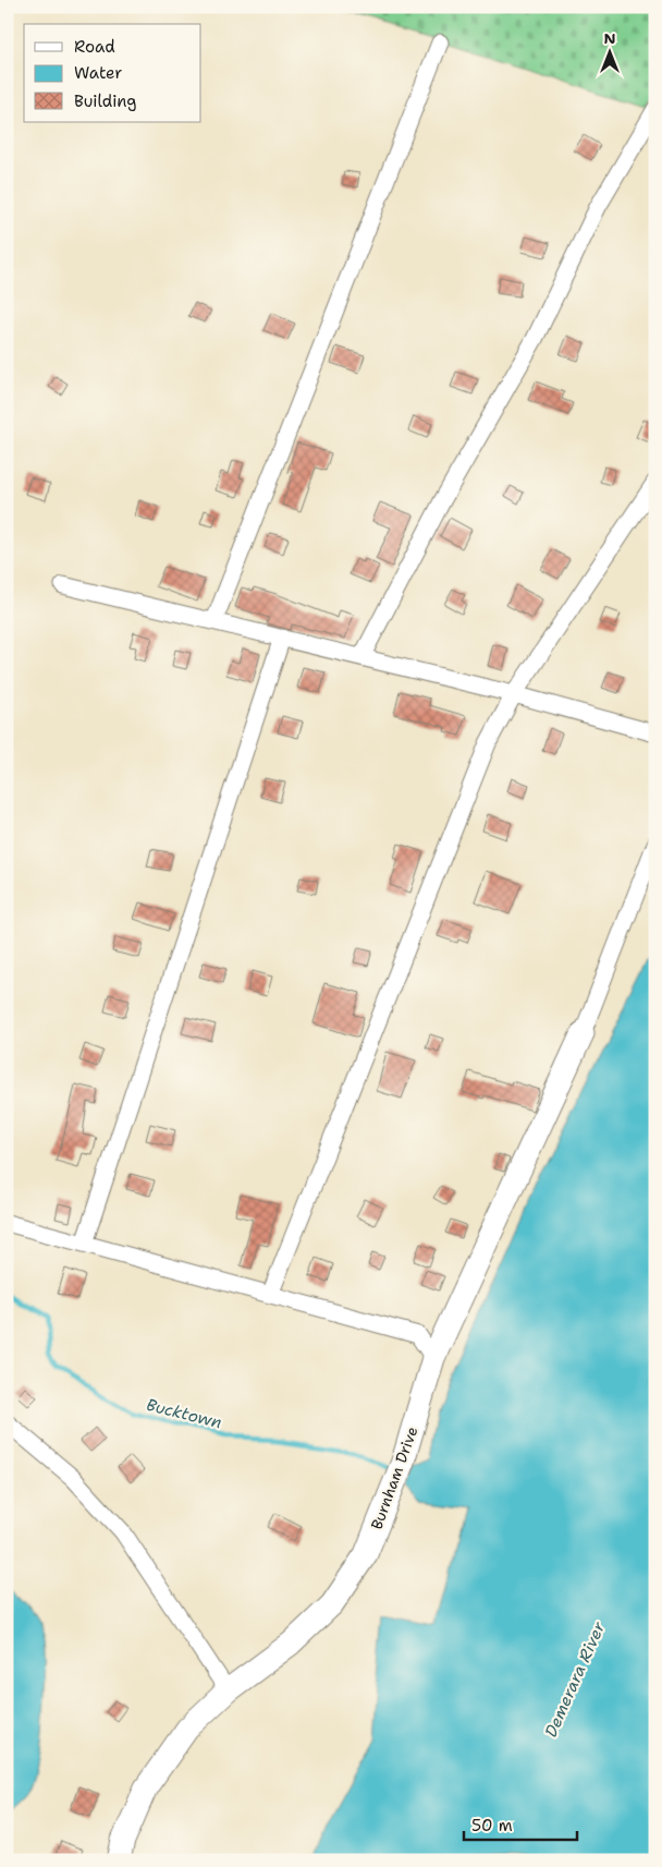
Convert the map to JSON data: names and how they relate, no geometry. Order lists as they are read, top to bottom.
{
  "streets": {
    "street": ["Burnham Drive"]
  },
  "water": ["Bucktown", "Demerara River"],
  "legend": ["Road", "Water", "Building"],
  "scale_bar": "50 m",
  "north": "top"
}
